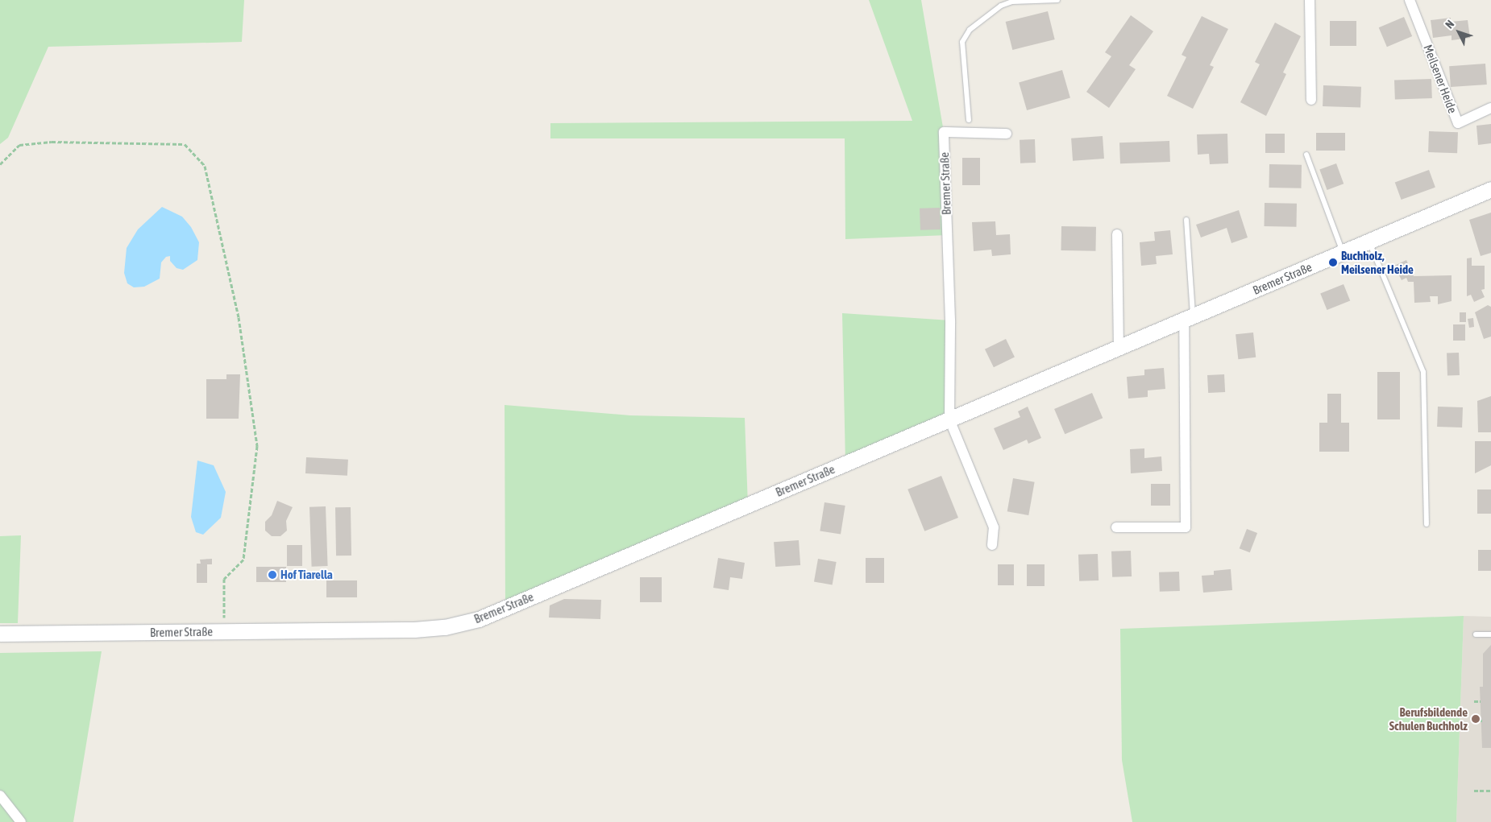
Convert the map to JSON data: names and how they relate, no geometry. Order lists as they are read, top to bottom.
{
  "streets": {
    "street": ["Meilsener Heide", "Bremer Straße"]
  },
  "places": ["Buchholz, Meilsener Heide", "Hof Tiarella", "Berufsbildende Schulen Buchholz"],
  "north": "top left"
}
